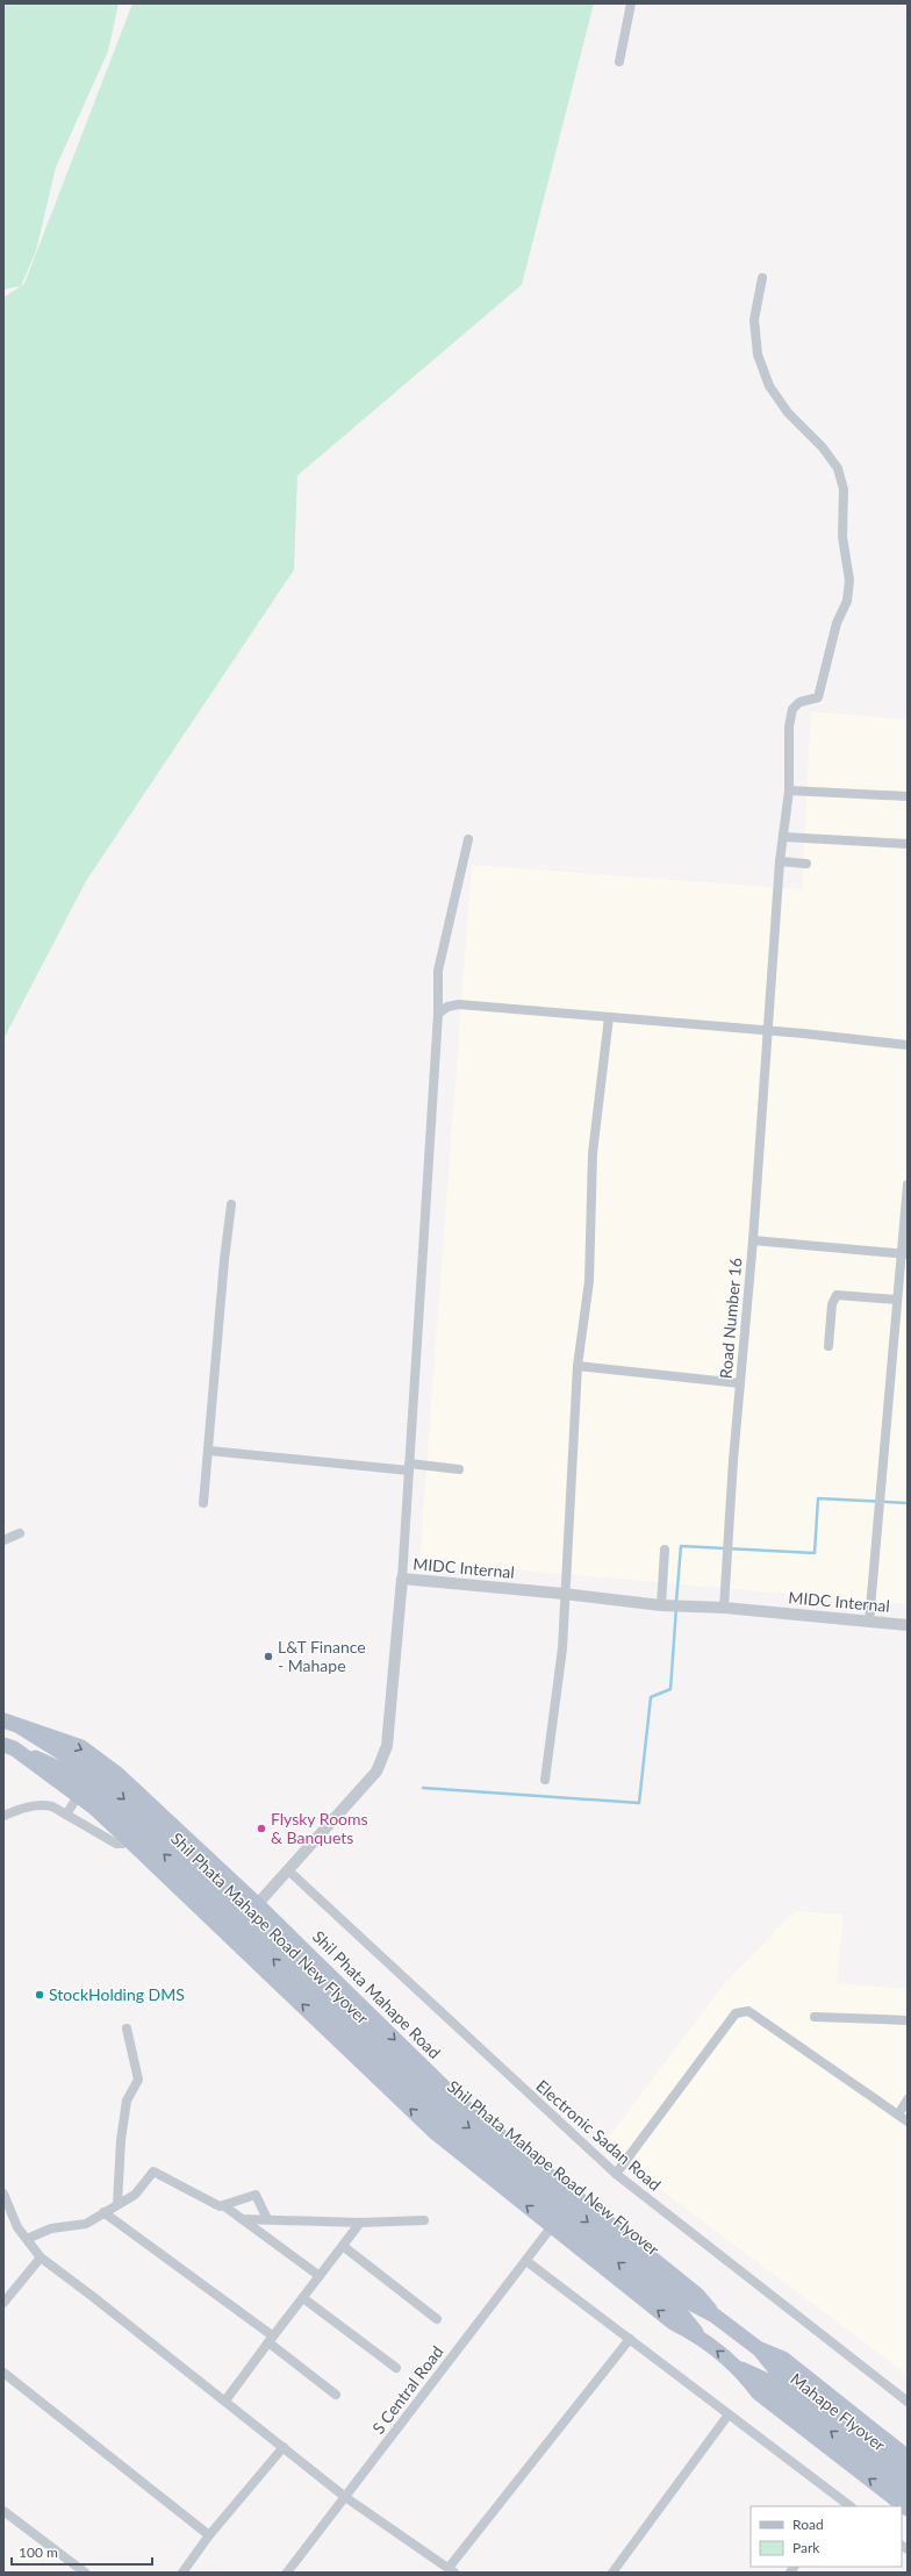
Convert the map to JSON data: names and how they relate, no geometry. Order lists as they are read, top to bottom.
{
  "streets": {
    "main road": ["Shil Phata Mahape Road New Flyover", "Shil Phata Mahape Road", "Mahape Flyover"],
    "street": [
      "Road Number 16",
      "MIDC Internal",
      "Electronic Sadan Road",
      "S Central Road"
    ]
  },
  "crossings": [
    ["Road Number 16", "MIDC Internal"],
    ["MIDC Internal", "Shil Phata Mahape Road"],
    ["MIDC Internal", "Electronic Sadan Road"],
    ["Shil Phata Mahape Road New Flyover", "Shil Phata Mahape Road"]
  ],
  "places": ["L&T Finance - Mahape", "Flysky Rooms & Banquets", "StockHolding DMS"],
  "legend": ["Road", "Park"],
  "scale_bar": "100 m"
}
